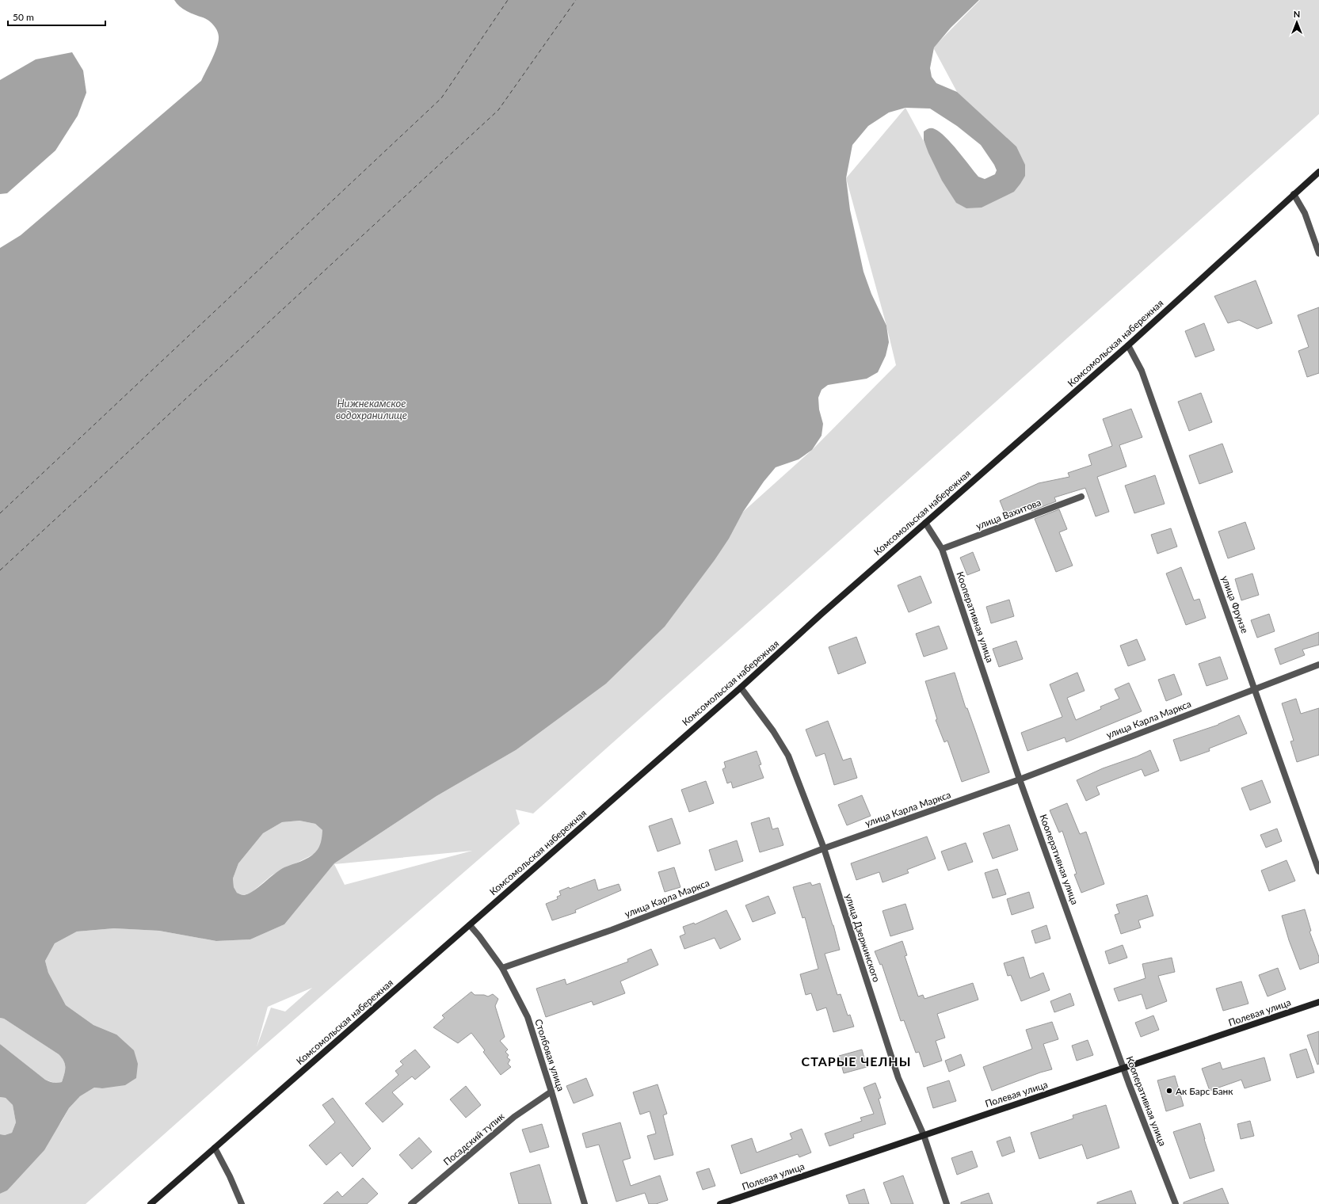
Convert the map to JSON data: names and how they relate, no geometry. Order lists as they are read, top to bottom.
{
  "streets": {
    "street": [
      "Комсомольская набережная",
      "улица Вахитова",
      "улица Фрунзе",
      "Кооперативная улица",
      "улица Карла Маркса",
      "улица Дзержинского",
      "Полевая улица",
      "Столбовая улица",
      "Посадский тупик"
    ]
  },
  "crossings": [
    ["Комсомольская набережная", "улица Фрунзе"],
    ["Комсомольская набережная", "Кооперативная улица"],
    ["Комсомольская набережная", "улица Дзержинского"],
    ["Комсомольская набережная", "Столбовая улица"],
    ["улица Вахитова", "Кооперативная улица"],
    ["улица Фрунзе", "улица Карла Маркса"],
    ["Кооперативная улица", "улица Карла Маркса"],
    ["Кооперативная улица", "Полевая улица"],
    ["улица Карла Маркса", "улица Дзержинского"],
    ["улица Карла Маркса", "Столбовая улица"],
    ["улица Дзержинского", "Полевая улица"],
    ["Столбовая улица", "Посадский тупик"]
  ],
  "districts": ["СТАРЫЕ ЧЕЛНЫ"],
  "water": ["Нижнекамское водохранилище"],
  "places": ["Ак Барс Банк"],
  "scale_bar": "50 m",
  "north": "top"
}
